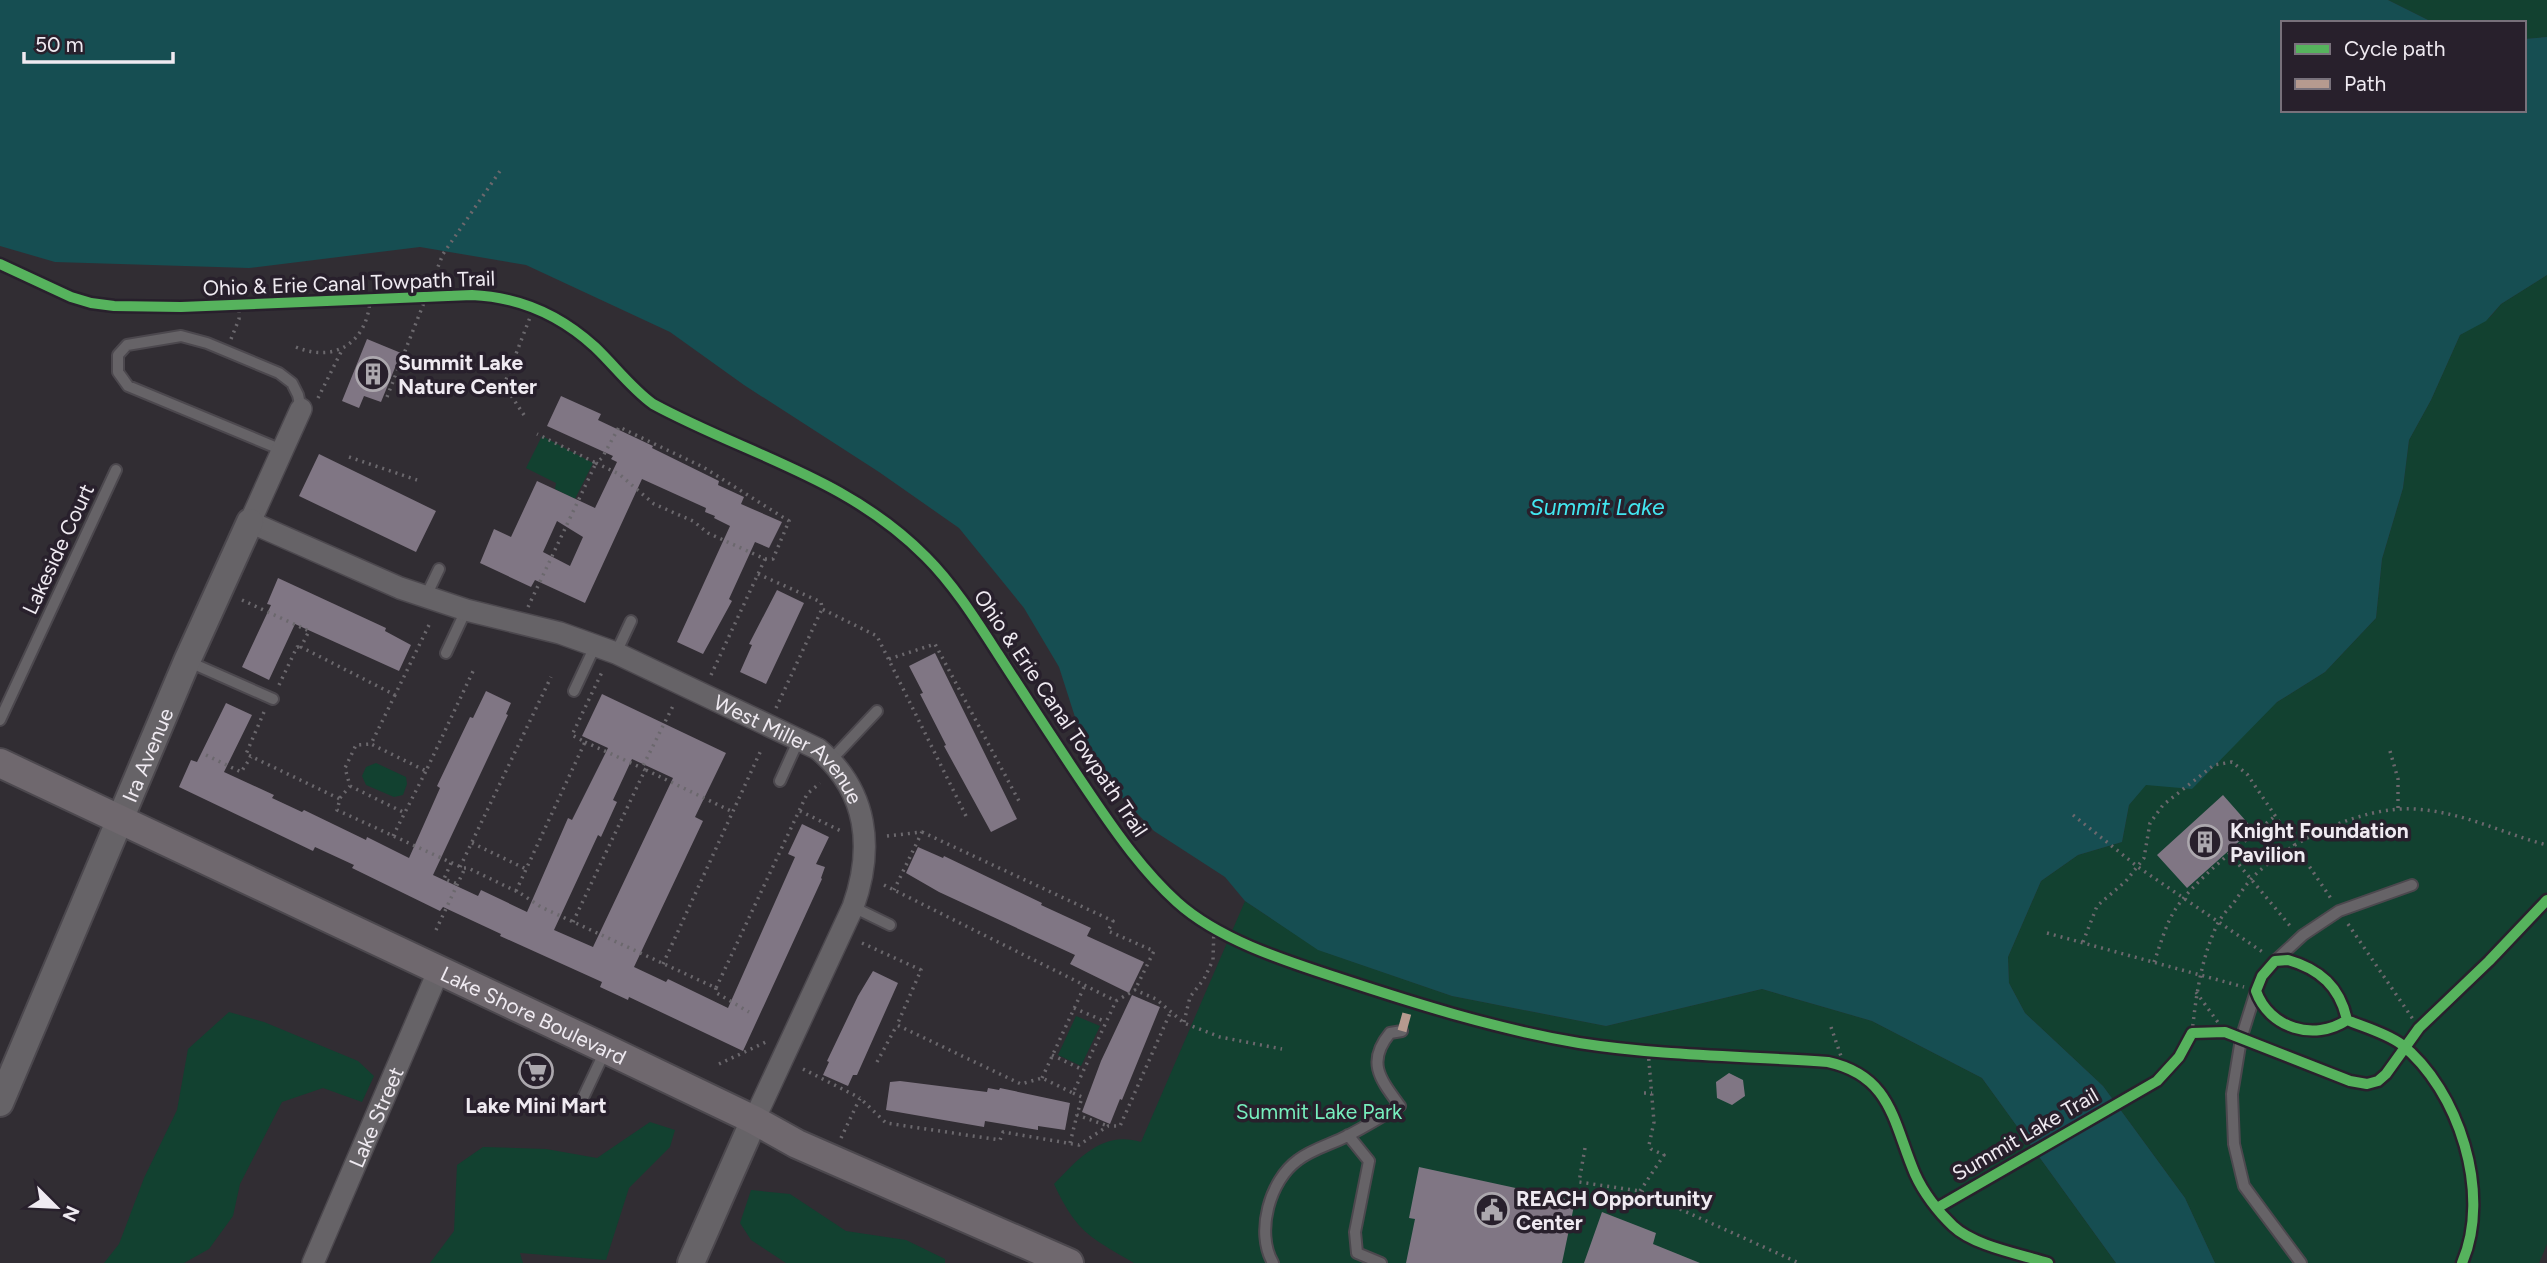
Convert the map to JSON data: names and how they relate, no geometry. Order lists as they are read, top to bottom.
{
  "streets": {
    "main road": ["Lake Shore Boulevard"],
    "street": ["West Miller Avenue", "Ira Avenue", "Lake Street"],
    "lane": ["Lakeside Court"],
    "cycle path": ["Ohio & Erie Canal Towpath Trail", "Summit Lake Trail"]
  },
  "crossings": [
    ["West Miller Avenue", "Ira Avenue"],
    ["West Miller Avenue", "Lake Shore Boulevard"],
    ["Ira Avenue", "Lake Shore Boulevard"],
    ["Lake Shore Boulevard", "Lake Street"]
  ],
  "water": ["Summit Lake"],
  "parks": ["Summit Lake Park"],
  "places": {
    "building": ["Summit Lake Nature Center", "Knight Foundation Pavilion"],
    "supermarket": ["Lake Mini Mart"],
    "public building": ["REACH Opportunity Center"]
  },
  "legend": ["Cycle path", "Path"],
  "scale_bar": "50 m",
  "north": "bottom right"
}
